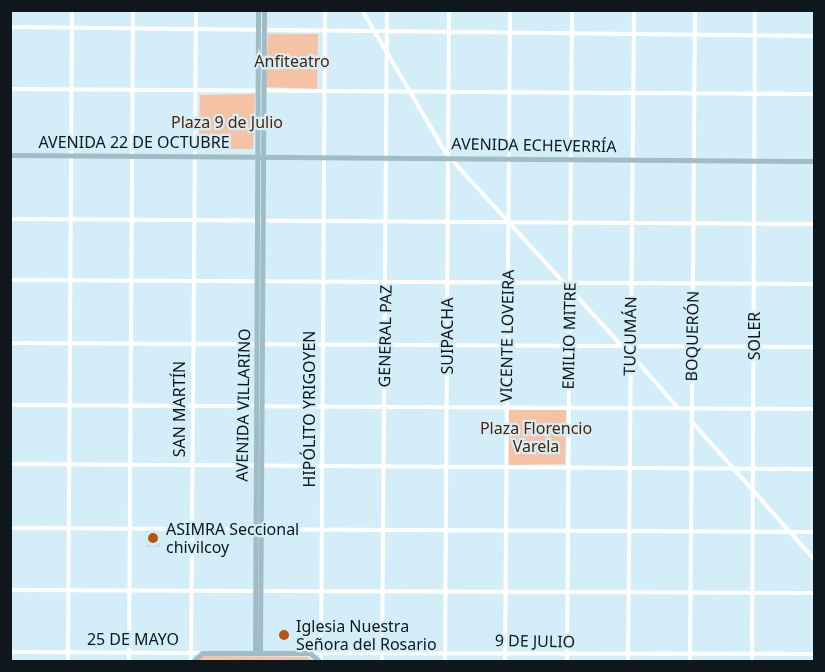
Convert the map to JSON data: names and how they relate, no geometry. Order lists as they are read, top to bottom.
{
  "streets": {
    "main road": [
      "AVENIDA 22 DE OCTUBRE",
      "AVENIDA ECHEVERRÍA",
      "AVENIDA VILLARINO",
      "SAN MARTÍN",
      "HIPÓLITO YRIGOYEN",
      "25 DE MAYO",
      "9 DE JULIO"
    ],
    "street": [
      "GENERAL PAZ",
      "SUIPACHA",
      "VICENTE LOVEIRA",
      "EMILIO MITRE",
      "TUCUMÁN",
      "BOQUERÓN",
      "SOLER"
    ]
  },
  "crossings": [
    ["AVENIDA 22 DE OCTUBRE", "AVENIDA ECHEVERRÍA"],
    ["AVENIDA 22 DE OCTUBRE", "AVENIDA VILLARINO"],
    ["AVENIDA 22 DE OCTUBRE", "SAN MARTÍN"],
    ["AVENIDA ECHEVERRÍA", "GENERAL PAZ"],
    ["AVENIDA ECHEVERRÍA", "SUIPACHA"],
    ["AVENIDA ECHEVERRÍA", "VICENTE LOVEIRA"],
    ["AVENIDA ECHEVERRÍA", "EMILIO MITRE"],
    ["AVENIDA ECHEVERRÍA", "TUCUMÁN"],
    ["AVENIDA ECHEVERRÍA", "BOQUERÓN"],
    ["AVENIDA ECHEVERRÍA", "SOLER"],
    ["AVENIDA ECHEVERRÍA", "AVENIDA VILLARINO"],
    ["AVENIDA ECHEVERRÍA", "HIPÓLITO YRIGOYEN"],
    ["GENERAL PAZ", "9 DE JULIO"],
    ["SUIPACHA", "9 DE JULIO"],
    ["VICENTE LOVEIRA", "9 DE JULIO"],
    ["EMILIO MITRE", "9 DE JULIO"],
    ["TUCUMÁN", "9 DE JULIO"],
    ["BOQUERÓN", "9 DE JULIO"],
    ["SOLER", "9 DE JULIO"],
    ["AVENIDA VILLARINO", "25 DE MAYO"],
    ["AVENIDA VILLARINO", "9 DE JULIO"],
    ["SAN MARTÍN", "25 DE MAYO"],
    ["HIPÓLITO YRIGOYEN", "9 DE JULIO"],
    ["25 DE MAYO", "9 DE JULIO"]
  ],
  "parks": ["Anfiteatro", "Plaza 9 de Julio", "Plaza Florencio Varela"],
  "places": ["ASIMRA Seccional chivilcoy", "Iglesia Nuestra Señora del Rosario"]
}
